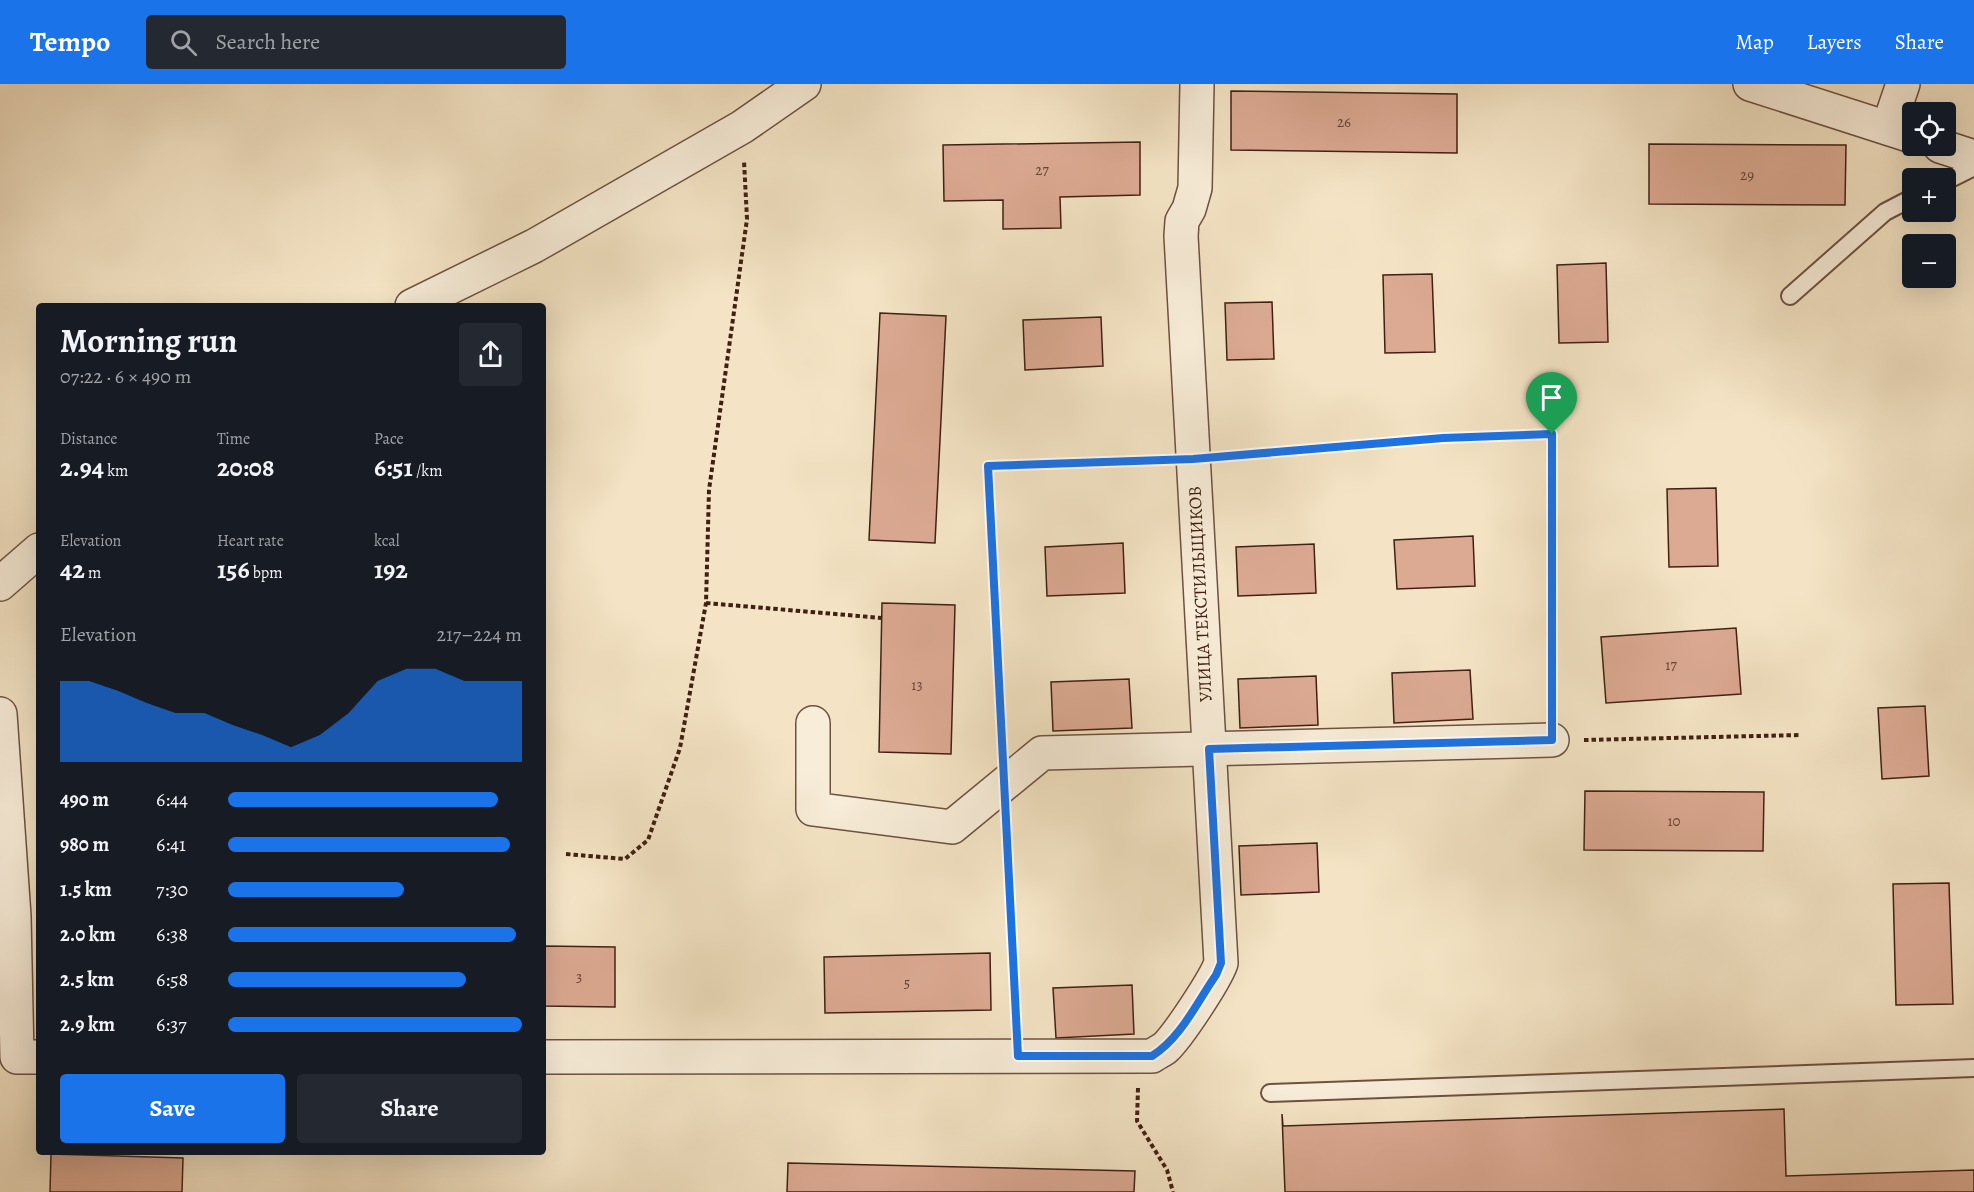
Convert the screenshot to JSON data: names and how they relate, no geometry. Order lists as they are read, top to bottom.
{
  "streets": {
    "street": ["УЛИЦА ТЕКСТИЛЬЩИКОВ"]
  },
  "house_numbers": [
    "26",
    "27",
    "29",
    "17",
    "13",
    "10",
    "3",
    "5"
  ],
  "page": {
    "header": "Tempo",
    "search": "Search here",
    "nav": ["Map", "Layers", "Share"],
    "map_buttons": ["+", "−"],
    "heading": ["Morning run", "07:22 · 6 × 490 m"],
    "stats": [
      ["Distance", "2.94 km"],
      ["Time", "20:08"],
      ["Pace", "6:51 /km"],
      ["Elevation", "42 m"],
      ["Heart rate", "156 bpm"],
      ["kcal", "192"]
    ],
    "chart": ["Elevation", "217–224 m"],
    "list": [
      {
        "name": "490 m",
        "note": "6:44"
      },
      {
        "name": "980 m",
        "note": "6:41"
      },
      {
        "name": "1.5 km",
        "note": "7:30"
      },
      {
        "name": "2.0 km",
        "note": "6:38"
      },
      {
        "name": "2.5 km",
        "note": "6:58"
      },
      {
        "name": "2.9 km",
        "note": "6:37"
      }
    ],
    "buttons": ["Save", "Share"]
  }
}
